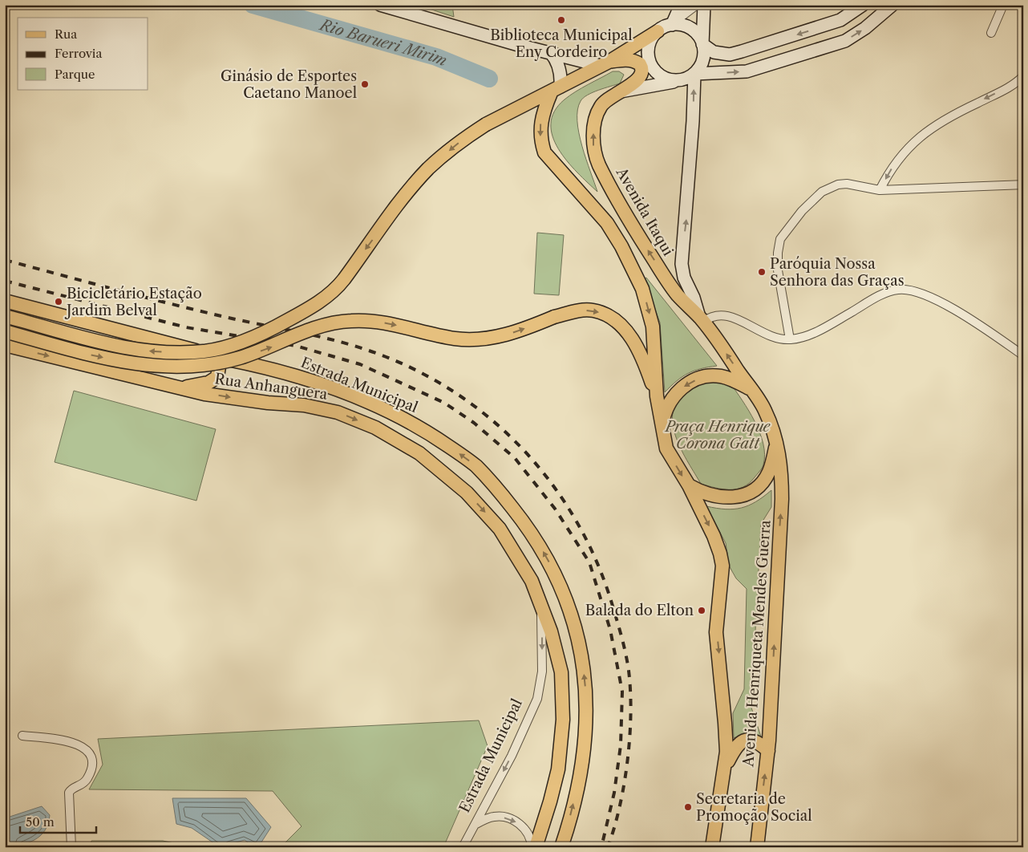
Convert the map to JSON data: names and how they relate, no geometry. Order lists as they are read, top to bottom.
{
  "streets": {
    "main road": [
      "Avenida Itaqui",
      "Estrada Municipal",
      "Rua Anhanguera",
      "Avenida Henriqueta Mendes Guerra"
    ]
  },
  "crossings": [
    ["Avenida Itaqui", "Avenida Henriqueta Mendes Guerra"],
    ["Estrada Municipal", "Rua Anhanguera"]
  ],
  "one_way": ["Rua Anhanguera"],
  "water": ["Rio Barueri Mirim"],
  "parks": ["Praça Henrique Corona Gatt"],
  "places": [
    "Biblioteca Municipal Eny Cordeiro",
    "Ginásio de Esportes Caetano Manoel",
    "Paróquia Nossa Senhora das Graças",
    "Bicicletário Estação Jardim Belval",
    "Balada do Elton",
    "Secretaria de Promoção Social"
  ],
  "legend": ["Rua", "Ferrovia", "Parque"],
  "scale_bar": "50 m"
}
